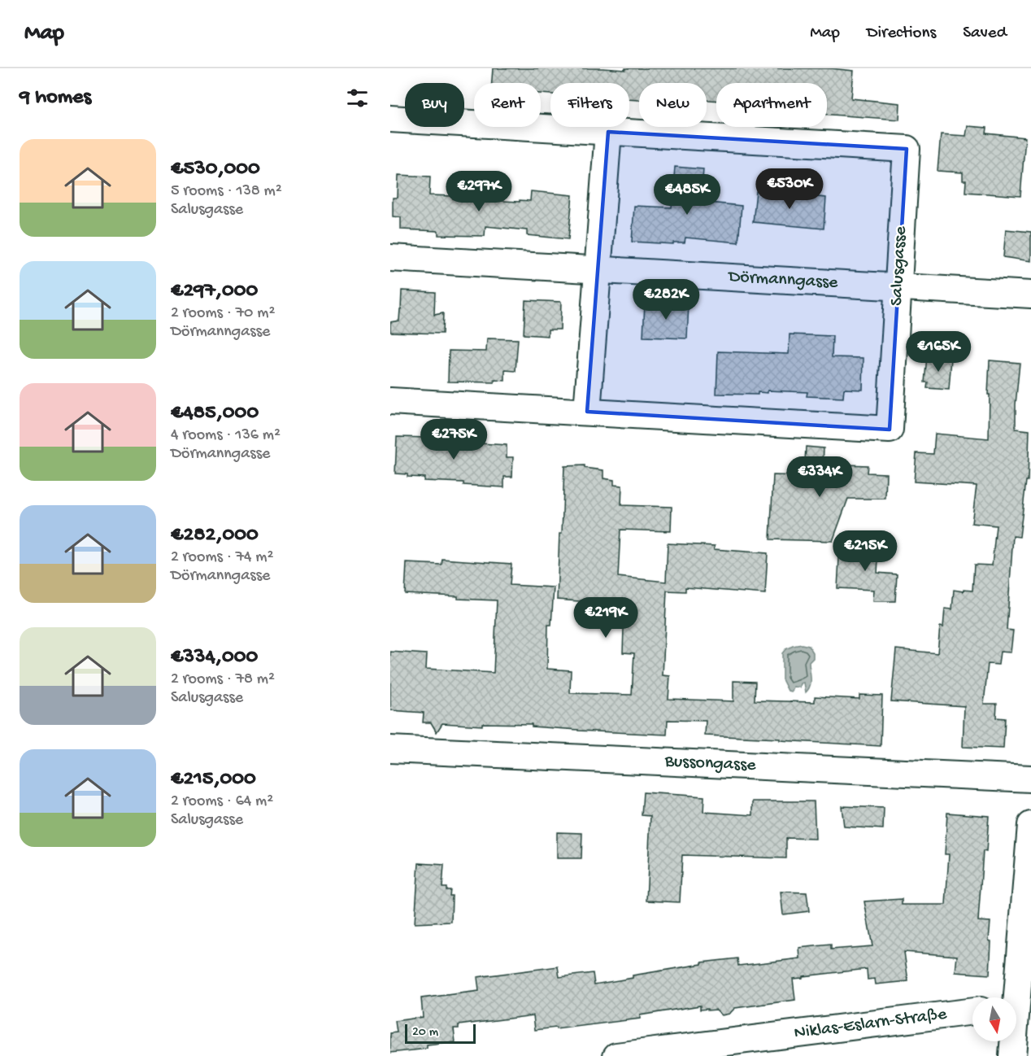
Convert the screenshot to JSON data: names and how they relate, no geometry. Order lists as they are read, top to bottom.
{
  "streets": {
    "street": [
      "Salusgasse",
      "Dörmanngasse",
      "Bussongasse",
      "Niklas-Eslarn-Straße"
    ]
  },
  "crossings": [
    ["Salusgasse", "Dörmanngasse"]
  ],
  "scale_bar": "20 m",
  "north": "bottom",
  "page": {
    "header": "Map",
    "nav": ["Map", "Directions", "Saved"],
    "heading": "9 homes",
    "chip": [
      "Buy",
      "Rent",
      "Filters",
      "New",
      "Apartment"
    ],
    "list": [
      {
        "name": "€530,000",
        "note": "5 rooms · 138 m² · Salusgasse"
      },
      {
        "name": "€297,000",
        "note": "2 rooms · 70 m² · Dörmanngasse"
      },
      {
        "name": "€485,000",
        "note": "4 rooms · 136 m² · Dörmanngasse"
      },
      {
        "name": "€282,000",
        "note": "2 rooms · 74 m² · Dörmanngasse"
      },
      {
        "name": "€334,000",
        "note": "2 rooms · 78 m² · Salusgasse"
      },
      {
        "name": "€215,000",
        "note": "2 rooms · 64 m² · Salusgasse"
      }
    ],
    "price": [
      "€530K",
      "€297K",
      "€485K",
      "€282K",
      "€165K",
      "€275K",
      "€334K",
      "€215K",
      "€219K"
    ],
    "scale": "20 m"
  }
}
